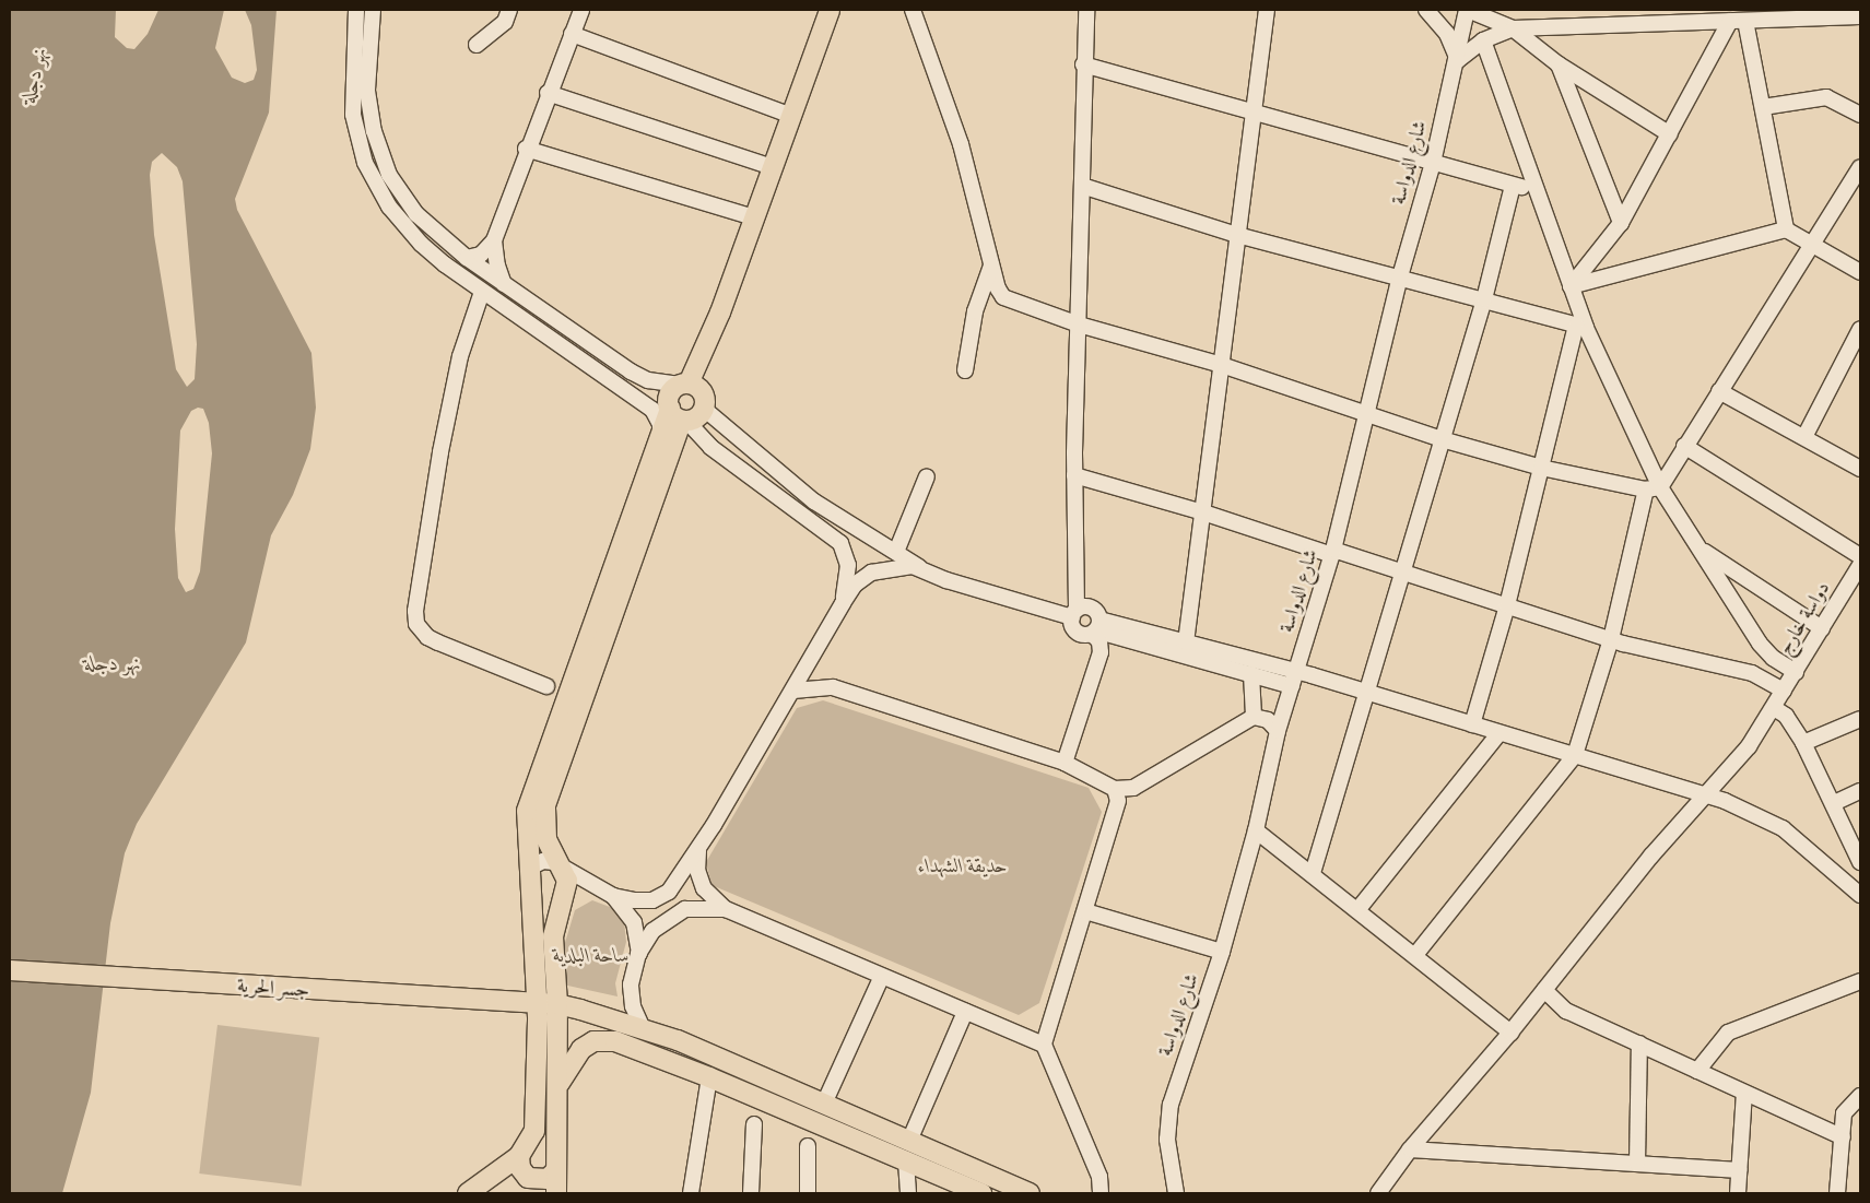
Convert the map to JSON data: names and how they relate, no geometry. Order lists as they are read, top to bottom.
{
  "streets": {
    "main road": ["جسر الحرية"],
    "street": ["شارع الدواسة", "دواسة خارج"]
  },
  "water": ["نهر دجلة"],
  "parks": ["حديقة الشهداء", "ساحة البلدية"]
}
